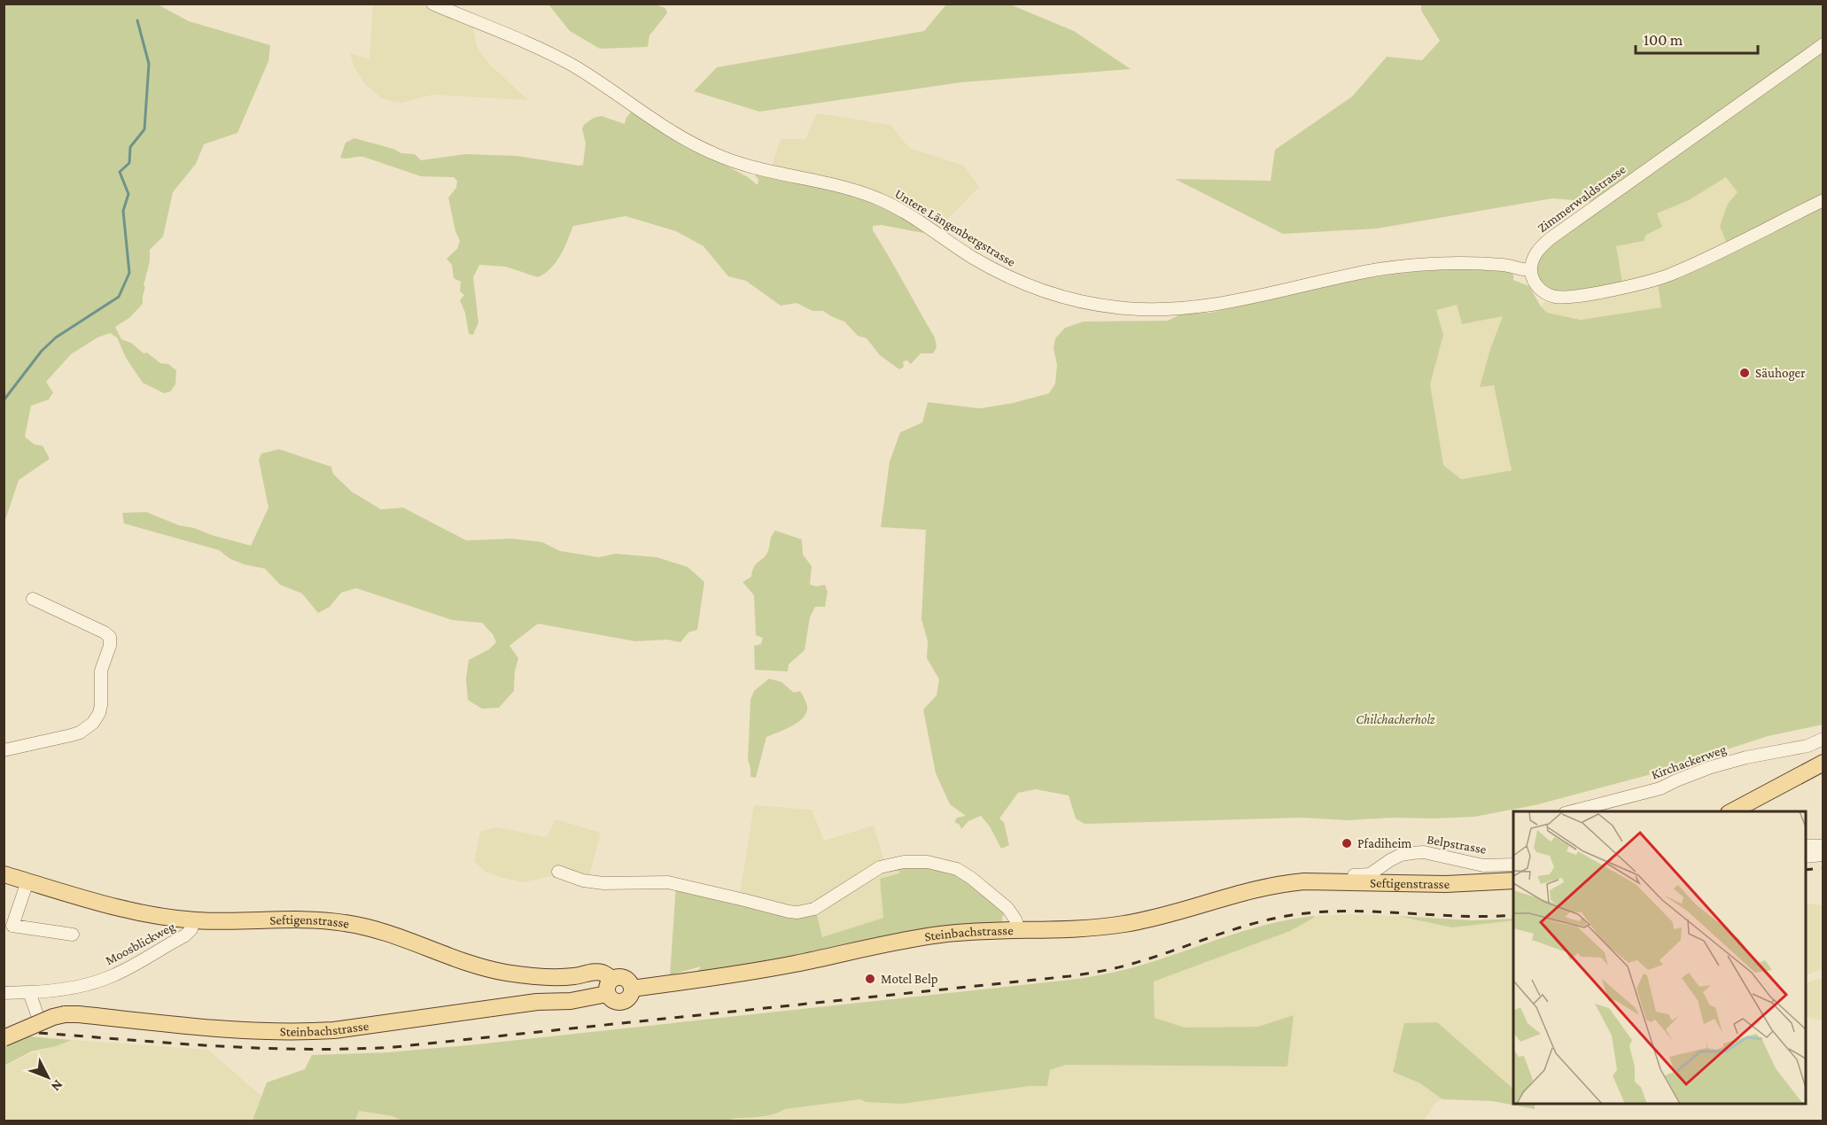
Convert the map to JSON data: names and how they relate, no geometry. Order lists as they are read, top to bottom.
{
  "streets": {
    "main road": ["Seftigenstrasse", "Steinbachstrasse"],
    "street": [
      "Zimmerwaldstrasse",
      "Untere Längenbergstrasse",
      "Kirchackerweg",
      "Belpstrasse",
      "Moosblickweg"
    ]
  },
  "crossings": [
    ["Zimmerwaldstrasse", "Untere Längenbergstrasse"],
    ["Belpstrasse", "Seftigenstrasse"],
    ["Belpstrasse", "Steinbachstrasse"],
    ["Seftigenstrasse", "Steinbachstrasse"],
    ["Seftigenstrasse", "Moosblickweg"]
  ],
  "parks": ["Chilchacherholz"],
  "places": ["Säuhoger", "Pfadiheim", "Motel Belp"],
  "scale_bar": "100 m",
  "north": "bottom right"
}
